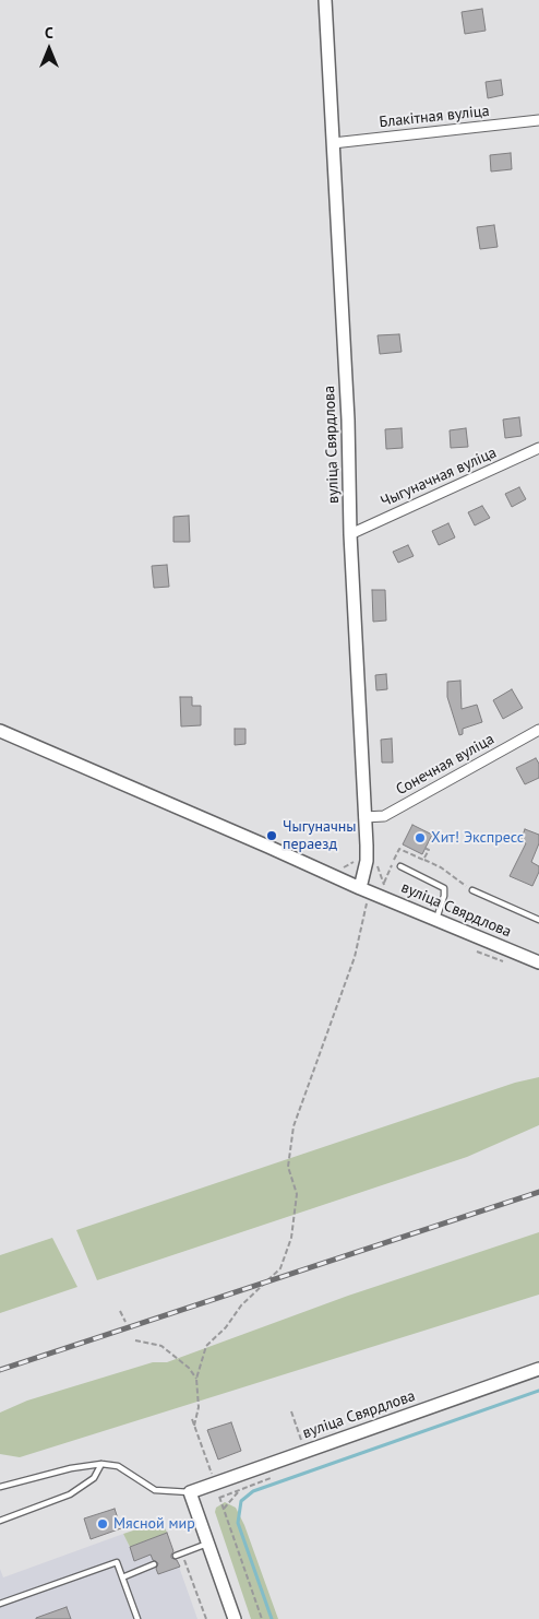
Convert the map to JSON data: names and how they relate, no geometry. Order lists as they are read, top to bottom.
{
  "streets": {
    "street": [
      "Блакітная вуліца",
      "вуліца Свярдлова",
      "Чыгуначная вуліца",
      "Сонечная вуліца"
    ]
  },
  "crossings": [
    ["Блакітная вуліца", "вуліца Свярдлова"],
    ["вуліца Свярдлова", "Чыгуначная вуліца"],
    ["вуліца Свярдлова", "Сонечная вуліца"]
  ],
  "places": ["Чыгуначны пераезд", "Хит! Экспресс", "Мясной мир"],
  "north": "top"
}
